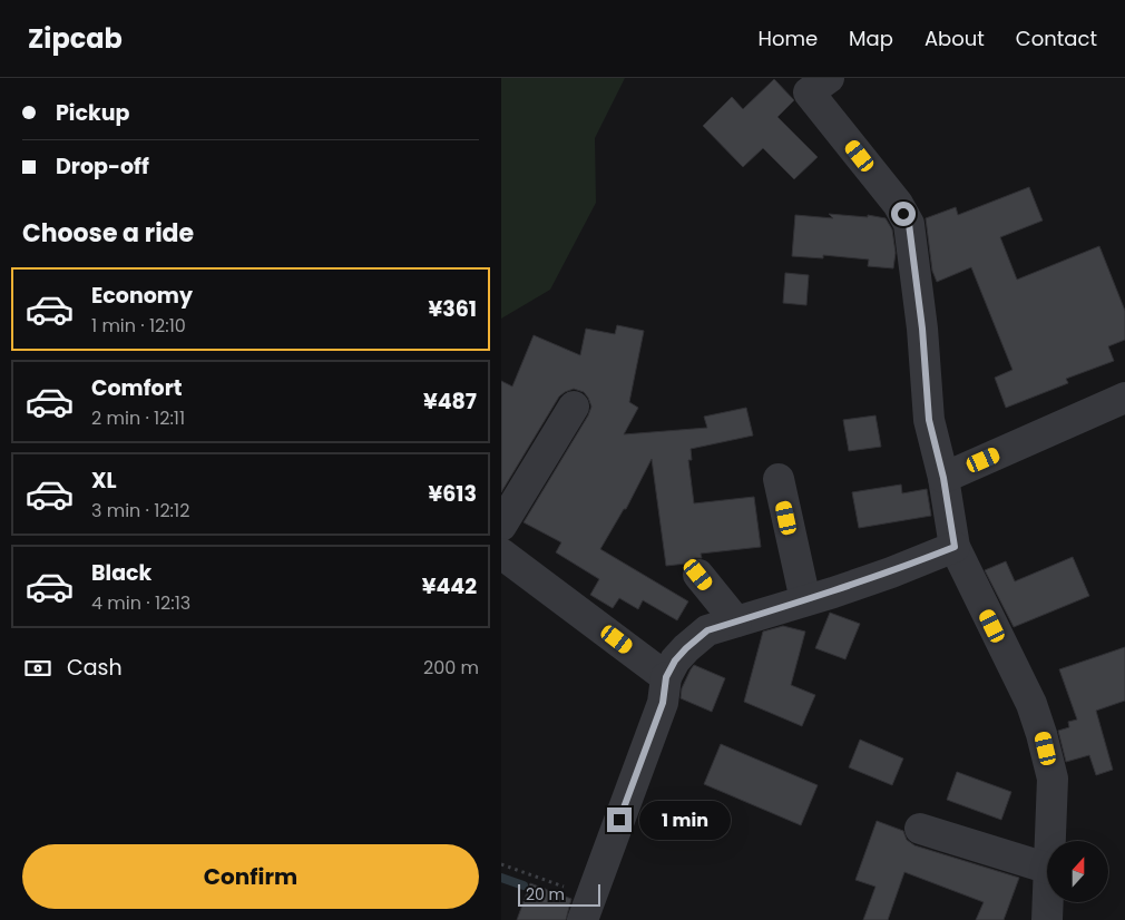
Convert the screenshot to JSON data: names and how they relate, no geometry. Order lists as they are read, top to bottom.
{
  "scale_bar": "20 m",
  "north": "top",
  "page": {
    "header": "Zipcab",
    "nav": [
      "Home",
      "Map",
      "About",
      "Contact"
    ],
    "banner": ["Pickup", "Drop-off"],
    "heading": "Choose a ride",
    "list": [
      {
        "name": "Economy",
        "note": "1 min · 12:10",
        "value": "¥361"
      },
      {
        "name": "Comfort",
        "note": "2 min · 12:11",
        "value": "¥487"
      },
      {
        "name": "XL",
        "note": "3 min · 12:12",
        "value": "¥613"
      },
      {
        "name": "Black",
        "note": "4 min · 12:13",
        "value": "¥442"
      }
    ],
    "pay": ["Cash", "200 m"],
    "bubble": "1 min",
    "buttons": "Confirm",
    "scale": "20 m"
  }
}
